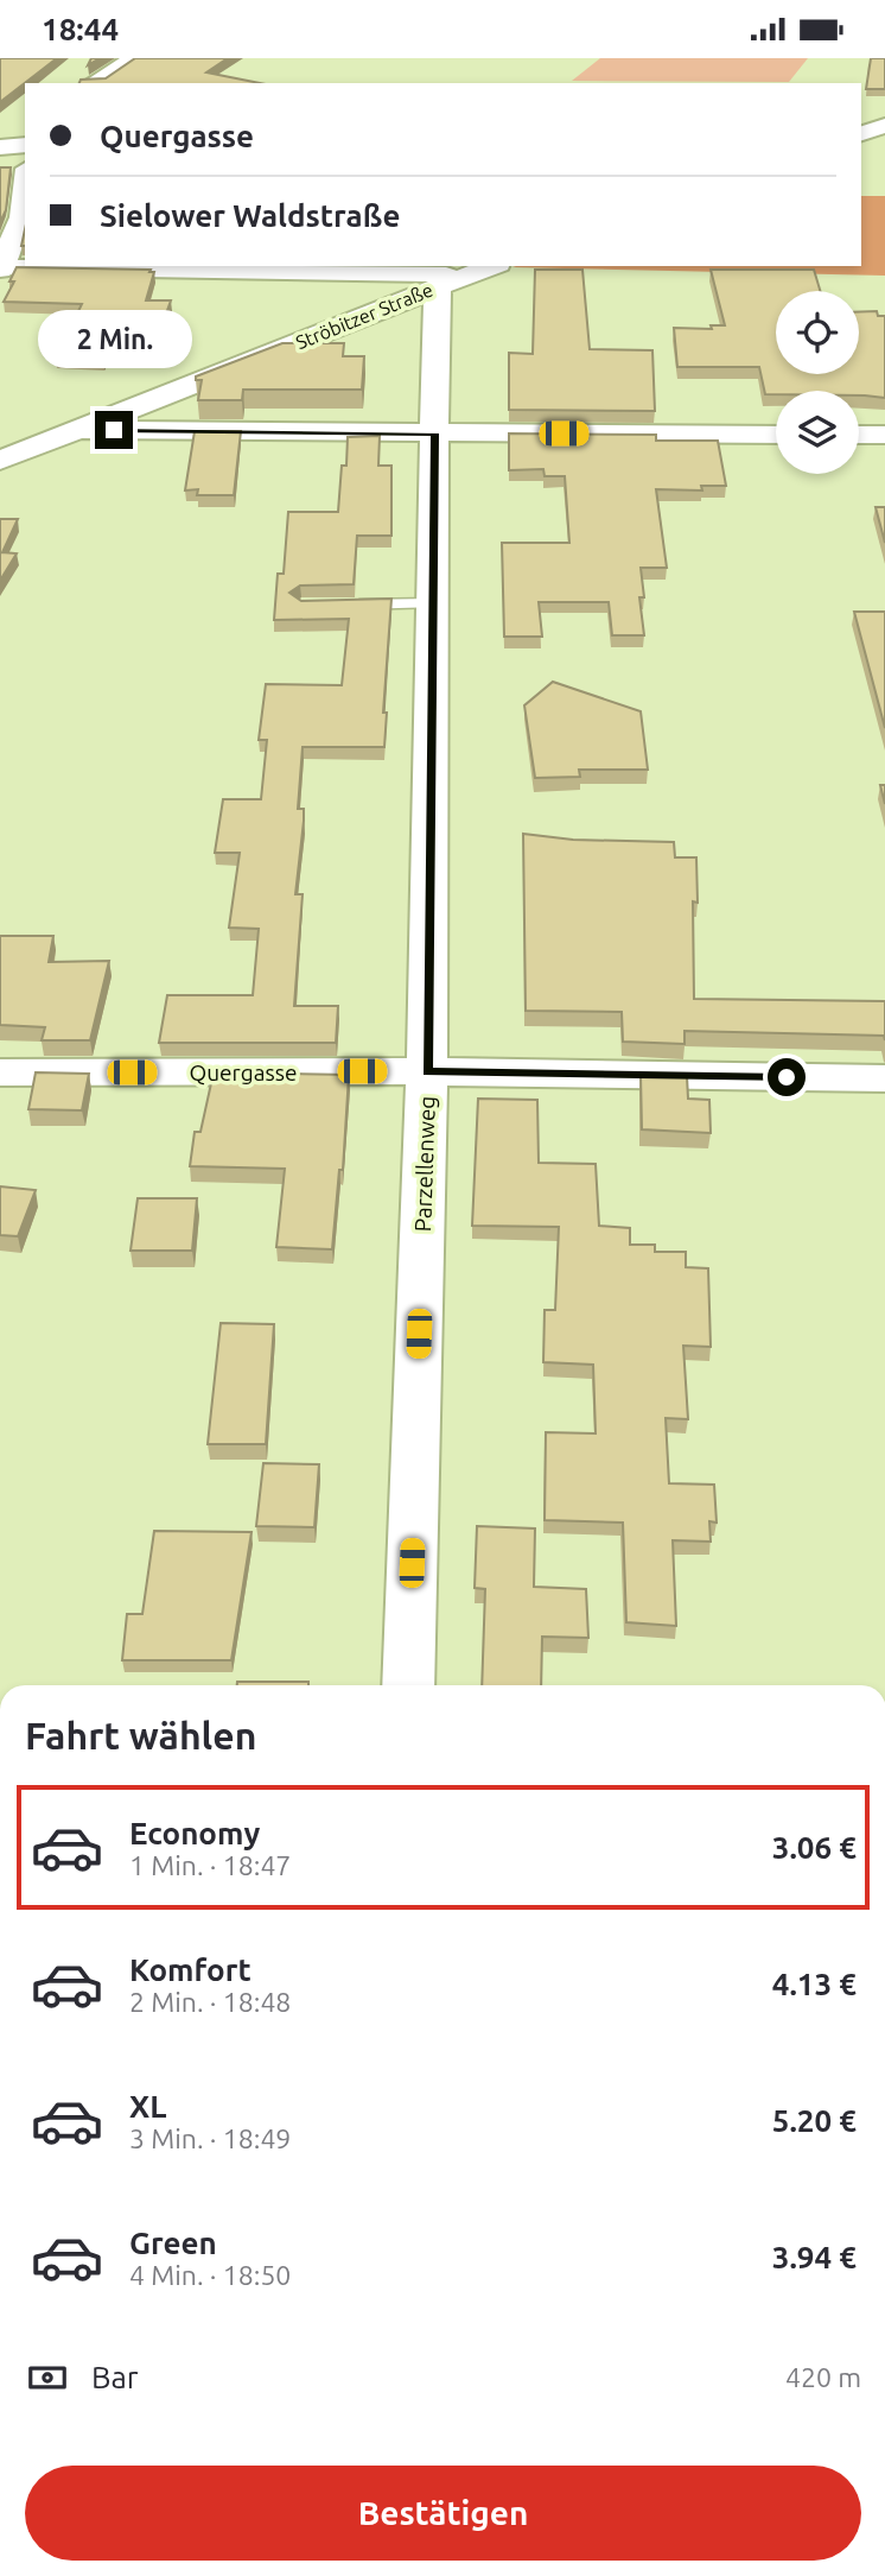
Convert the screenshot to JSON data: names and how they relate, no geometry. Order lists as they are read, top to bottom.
{
  "streets": {
    "street": ["Ströbitzer Straße", "Quergasse", "Parzellenweg"]
  },
  "crossings": [
    ["Ströbitzer Straße", "Parzellenweg"],
    ["Quergasse", "Parzellenweg"]
  ],
  "page": {
    "status": "18:44",
    "banner": ["Quergasse", "Sielower Waldstraße"],
    "bubble": "2 Min.",
    "heading": "Fahrt wählen",
    "list": [
      {
        "name": "Economy",
        "note": "1 Min. · 18:47",
        "value": "3.06 €"
      },
      {
        "name": "Komfort",
        "note": "2 Min. · 18:48",
        "value": "4.13 €"
      },
      {
        "name": "XL",
        "note": "3 Min. · 18:49",
        "value": "5.20 €"
      },
      {
        "name": "Green",
        "note": "4 Min. · 18:50",
        "value": "3.94 €"
      }
    ],
    "pay": ["Bar", "420 m"],
    "buttons": "Bestätigen"
  }
}
